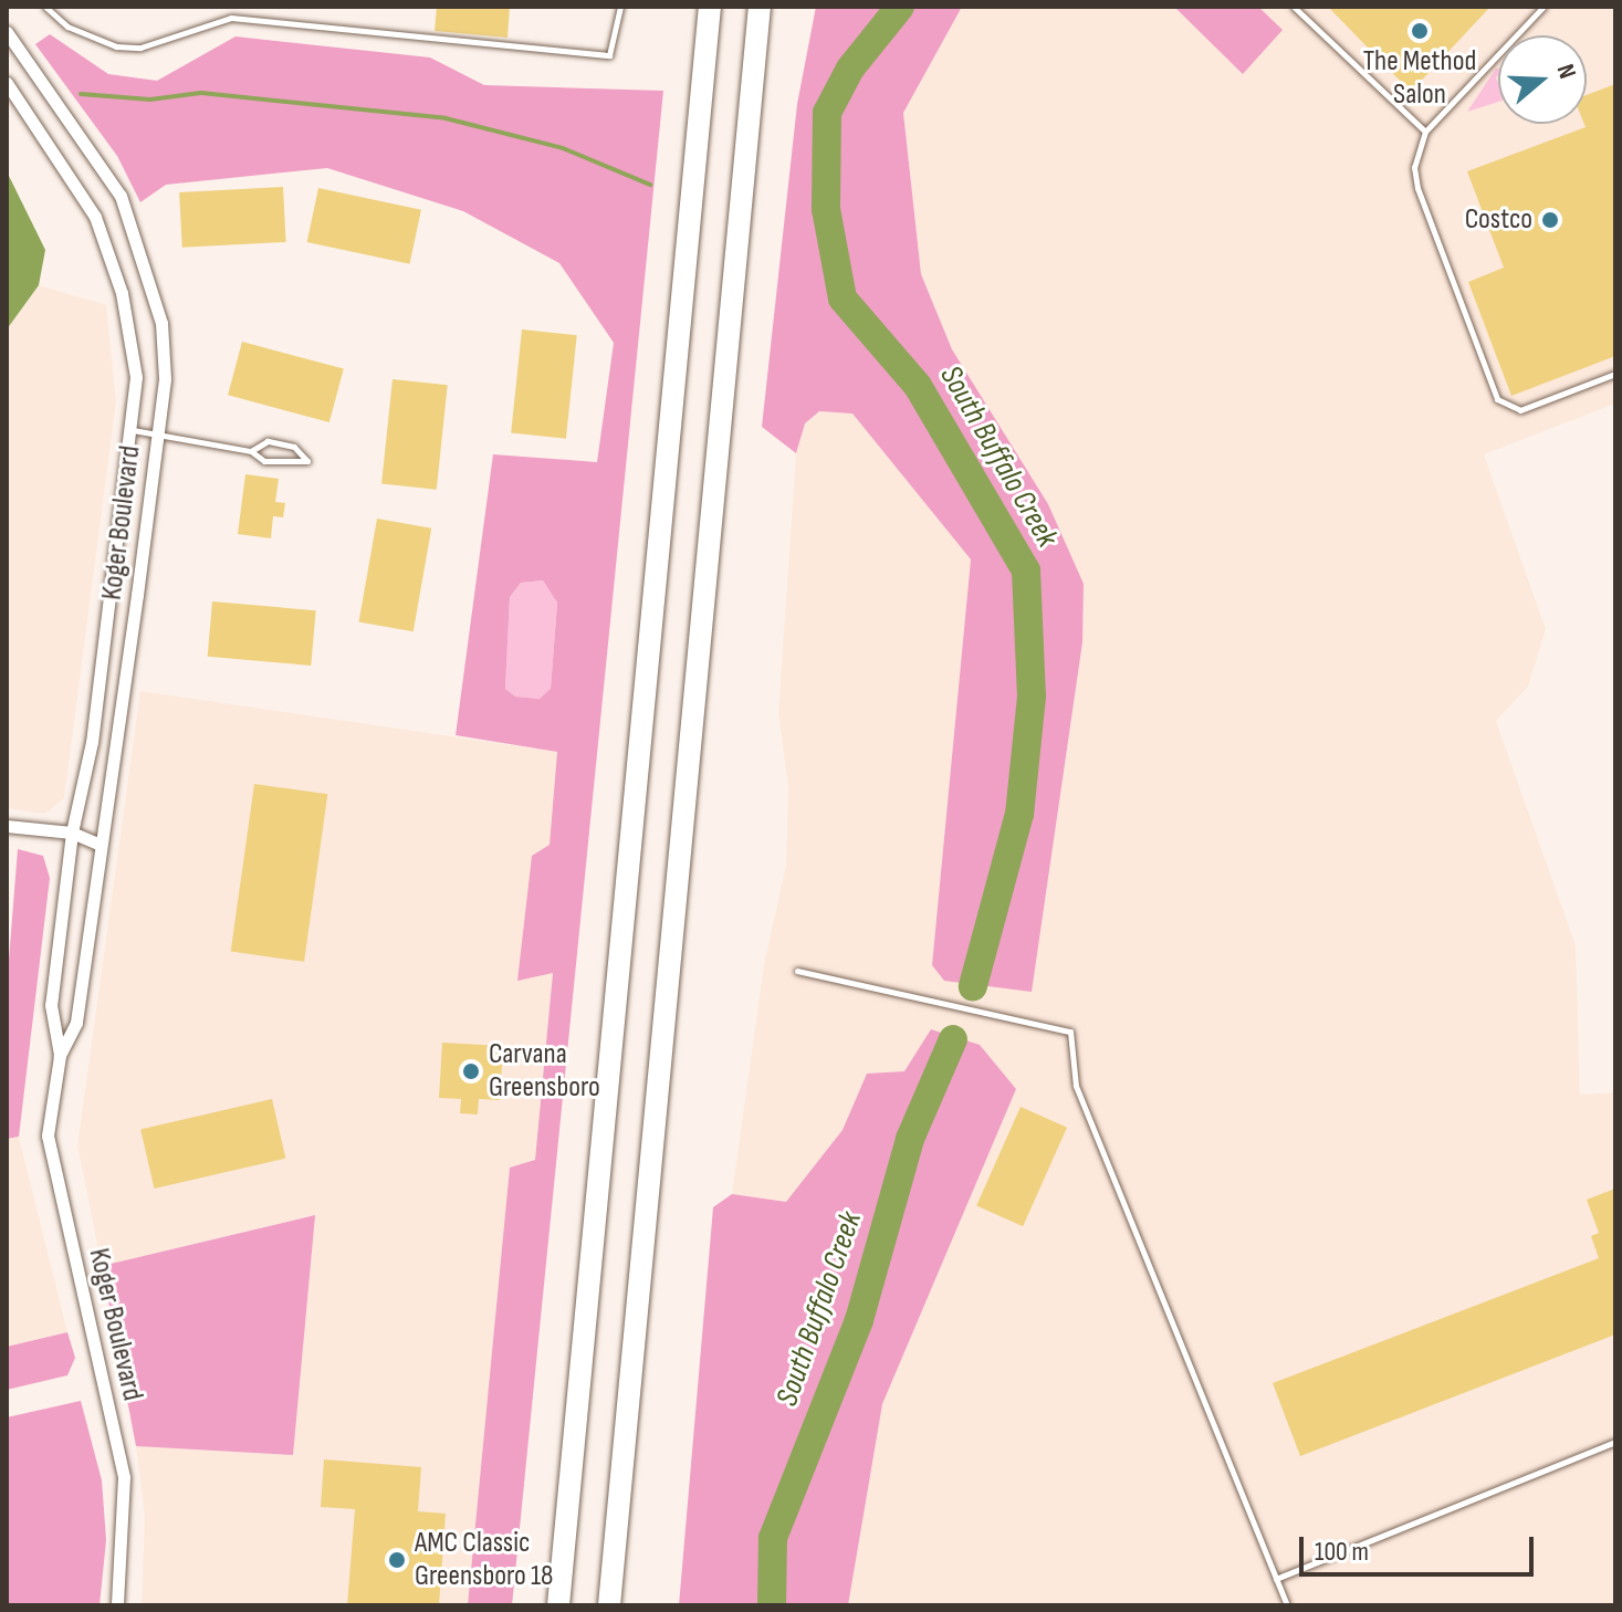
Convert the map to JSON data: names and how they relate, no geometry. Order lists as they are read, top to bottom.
{
  "streets": {
    "street": ["Koger Boulevard"]
  },
  "water": ["South Buffalo Creek"],
  "places": [
    "The Method Salon",
    "Costco",
    "Carvana Greensboro",
    "AMC Classic Greensboro 18"
  ],
  "scale_bar": "100 m",
  "north": "right"
}
